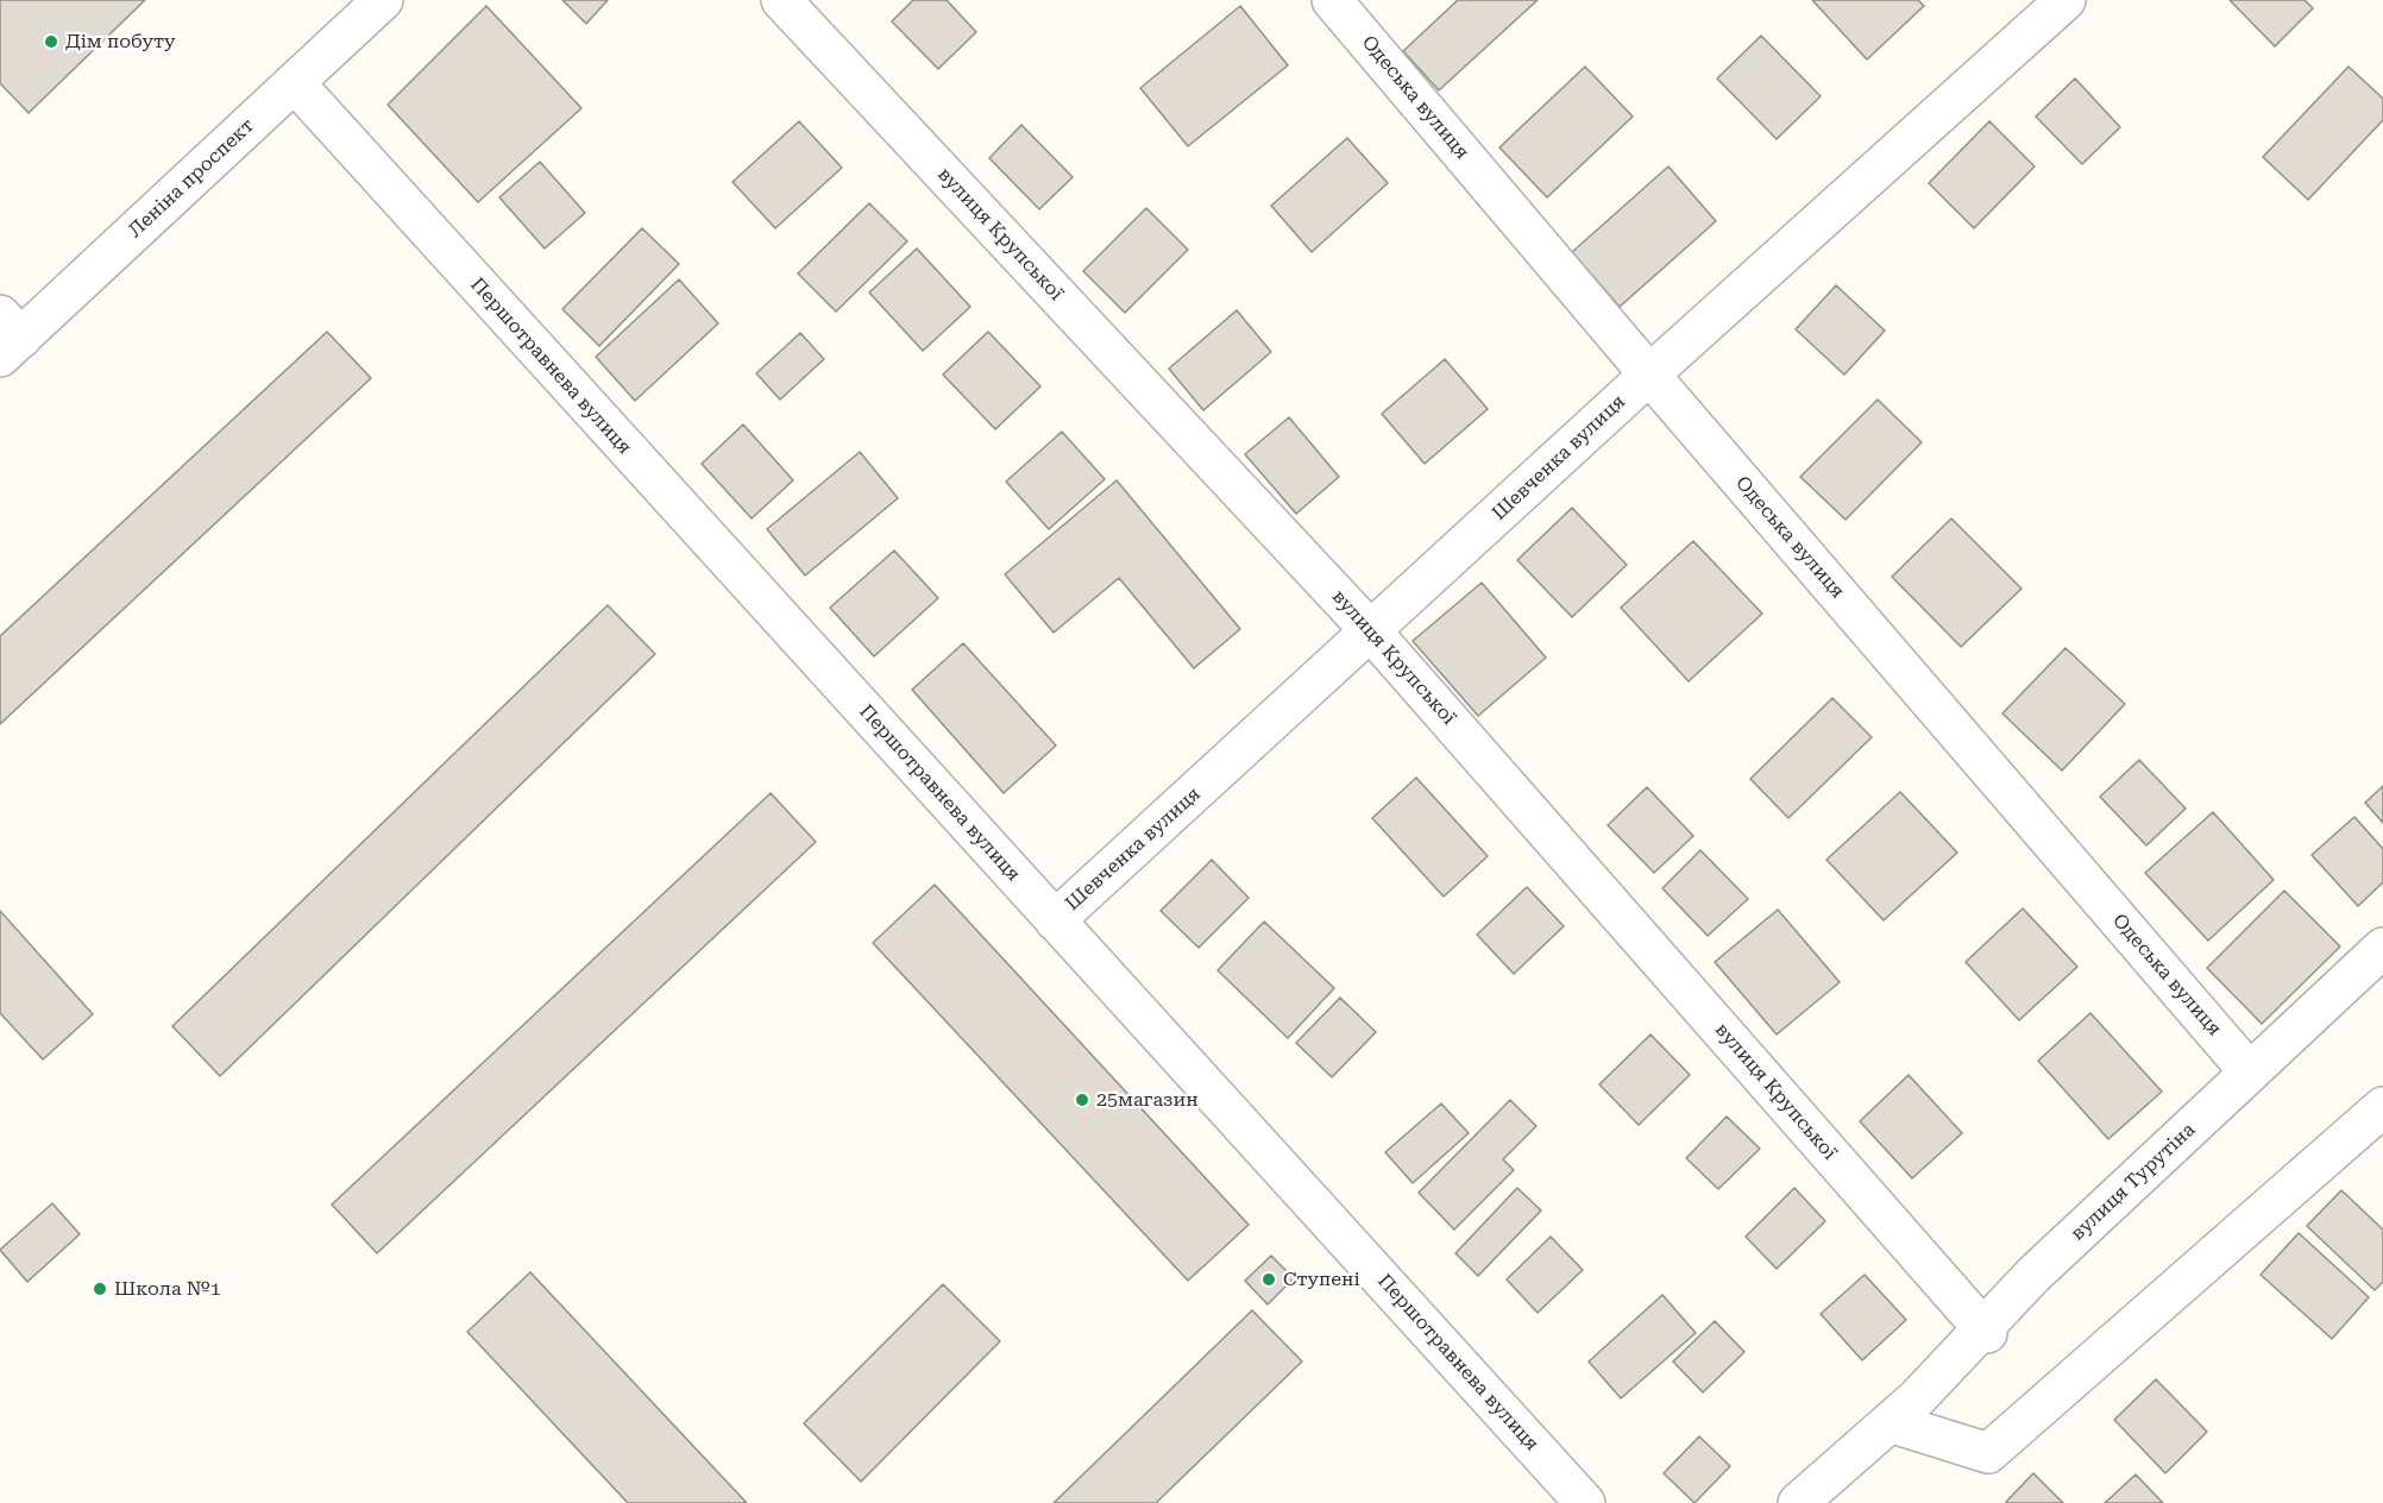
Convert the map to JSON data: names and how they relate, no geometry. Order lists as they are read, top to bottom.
{
  "streets": {
    "street": [
      "Одеська вулиця",
      "Леніна проспект",
      "вулиця Крупської",
      "Першотравнева вулиця",
      "Шевченка вулиця",
      "вулиця Турутіна"
    ]
  },
  "crossings": [
    ["Одеська вулиця", "Шевченка вулиця"],
    ["Одеська вулиця", "вулиця Турутіна"],
    ["Леніна проспект", "Першотравнева вулиця"],
    ["вулиця Крупської", "Шевченка вулиця"],
    ["вулиця Крупської", "вулиця Турутіна"],
    ["Першотравнева вулиця", "Шевченка вулиця"]
  ],
  "places": [
    "Дім побуту",
    "25магазин",
    "Ступені",
    "Школа №1"
  ]
}
